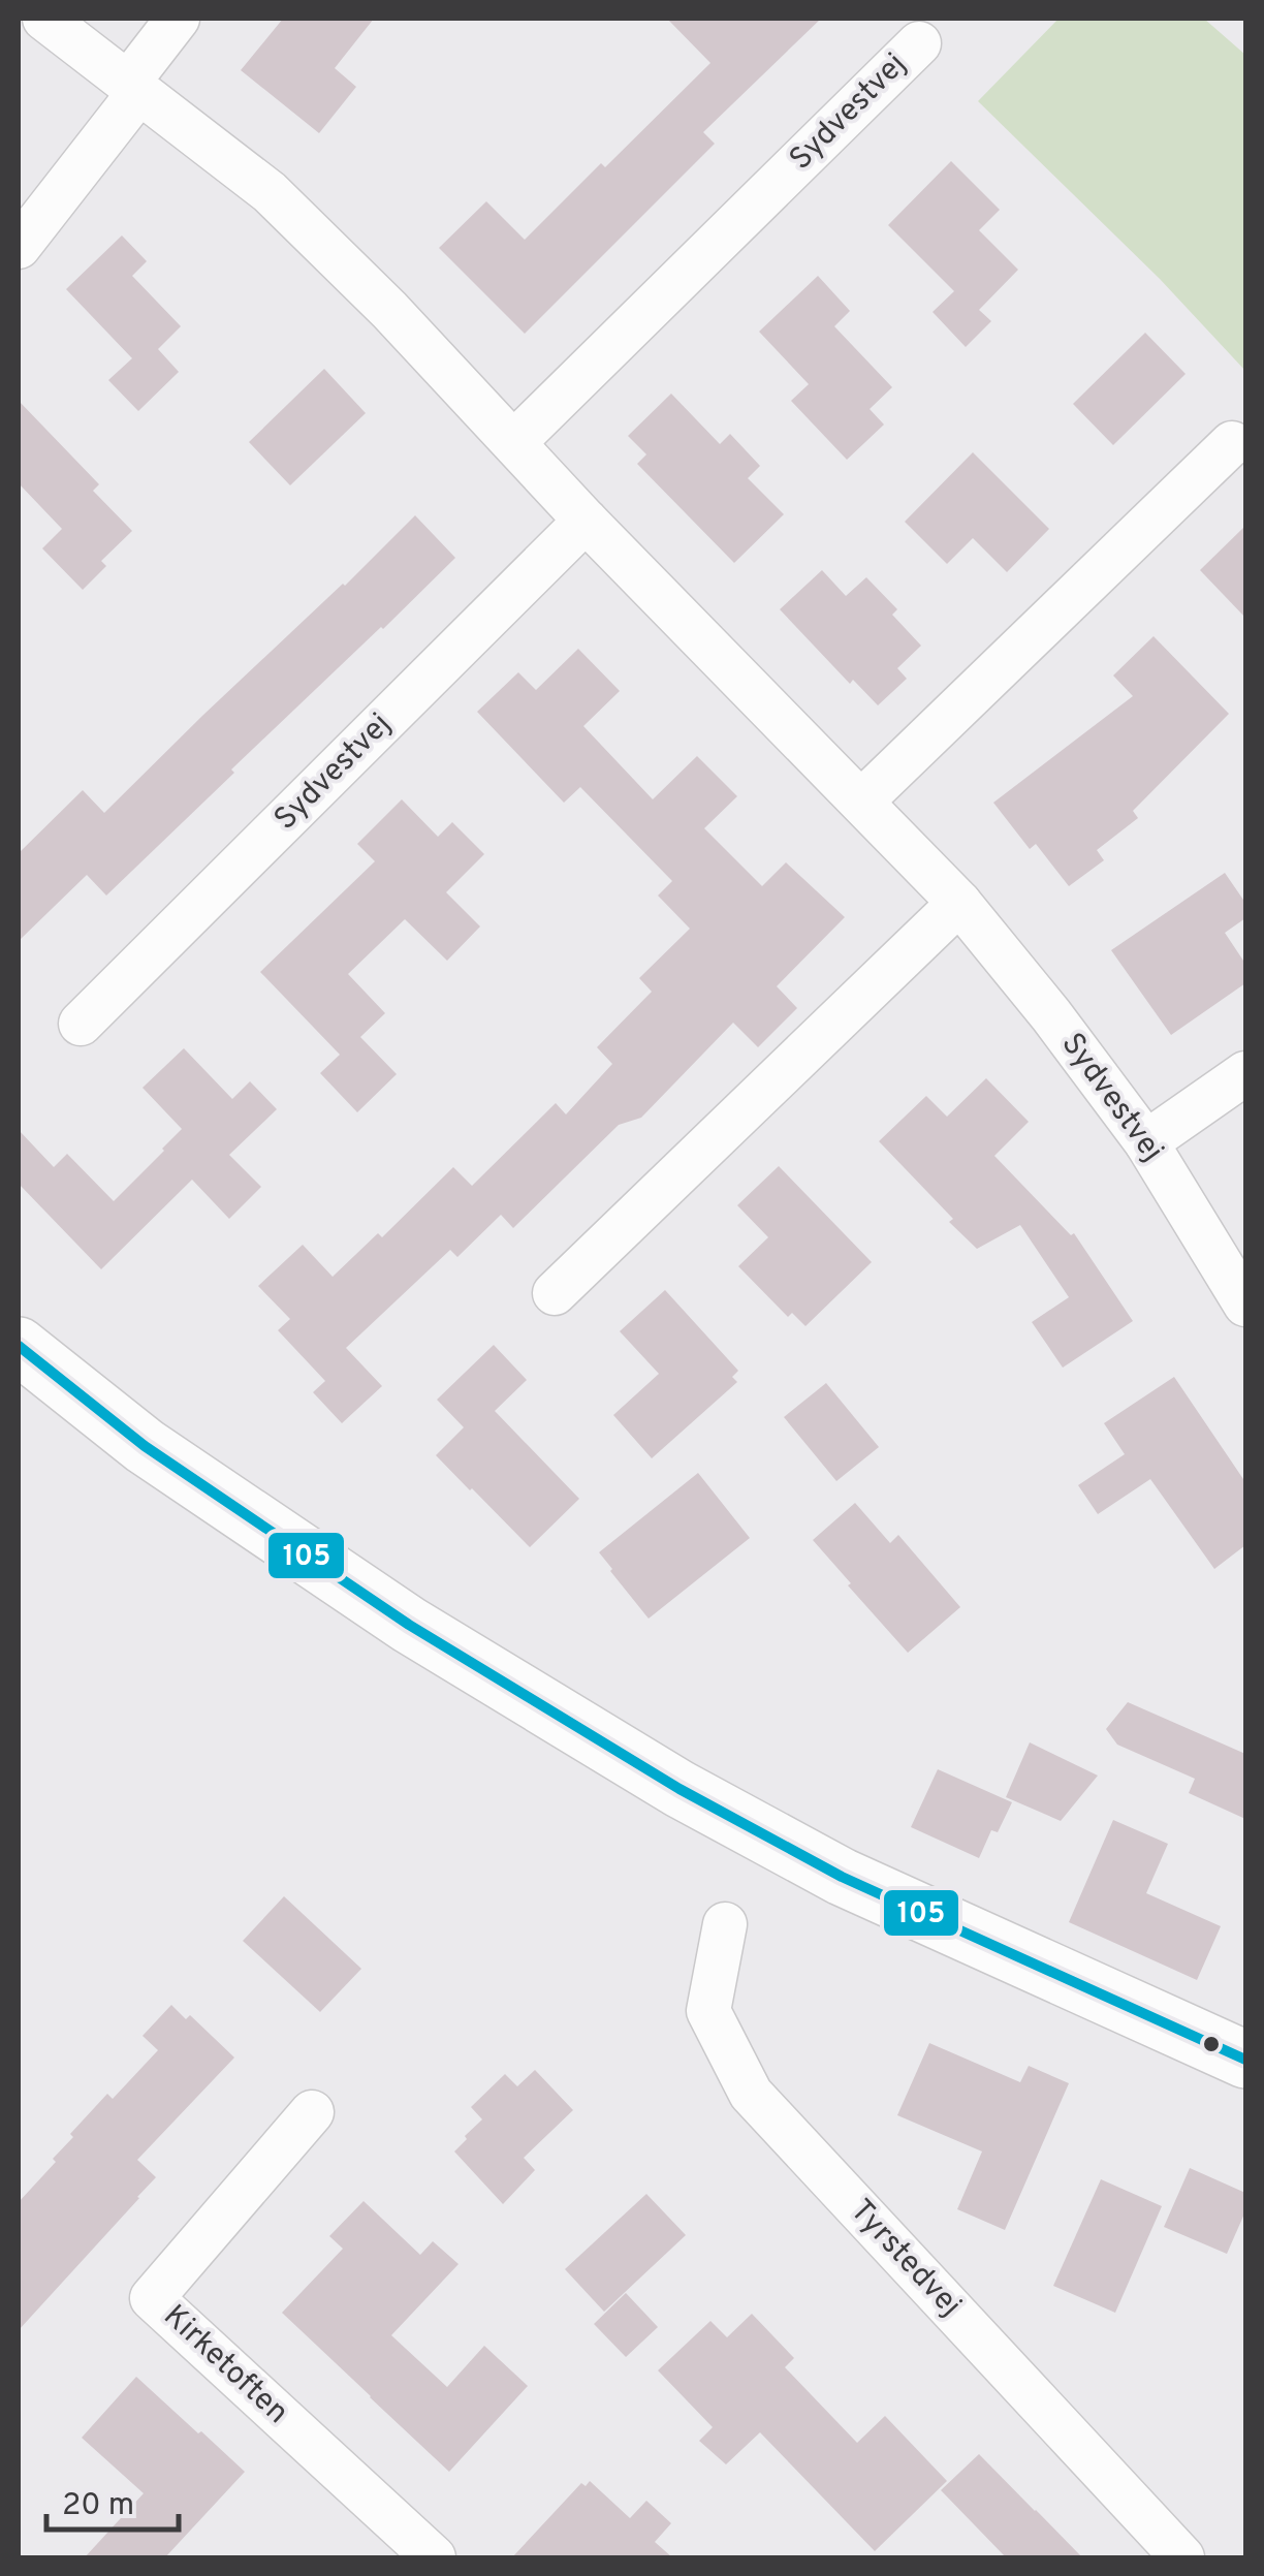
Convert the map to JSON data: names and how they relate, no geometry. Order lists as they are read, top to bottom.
{
  "streets": {
    "street": ["Sydvestvej", "Tyrstedvej", "Kirketoften"]
  },
  "lines": ["transit line 105"],
  "scale_bar": "20 m"
}
